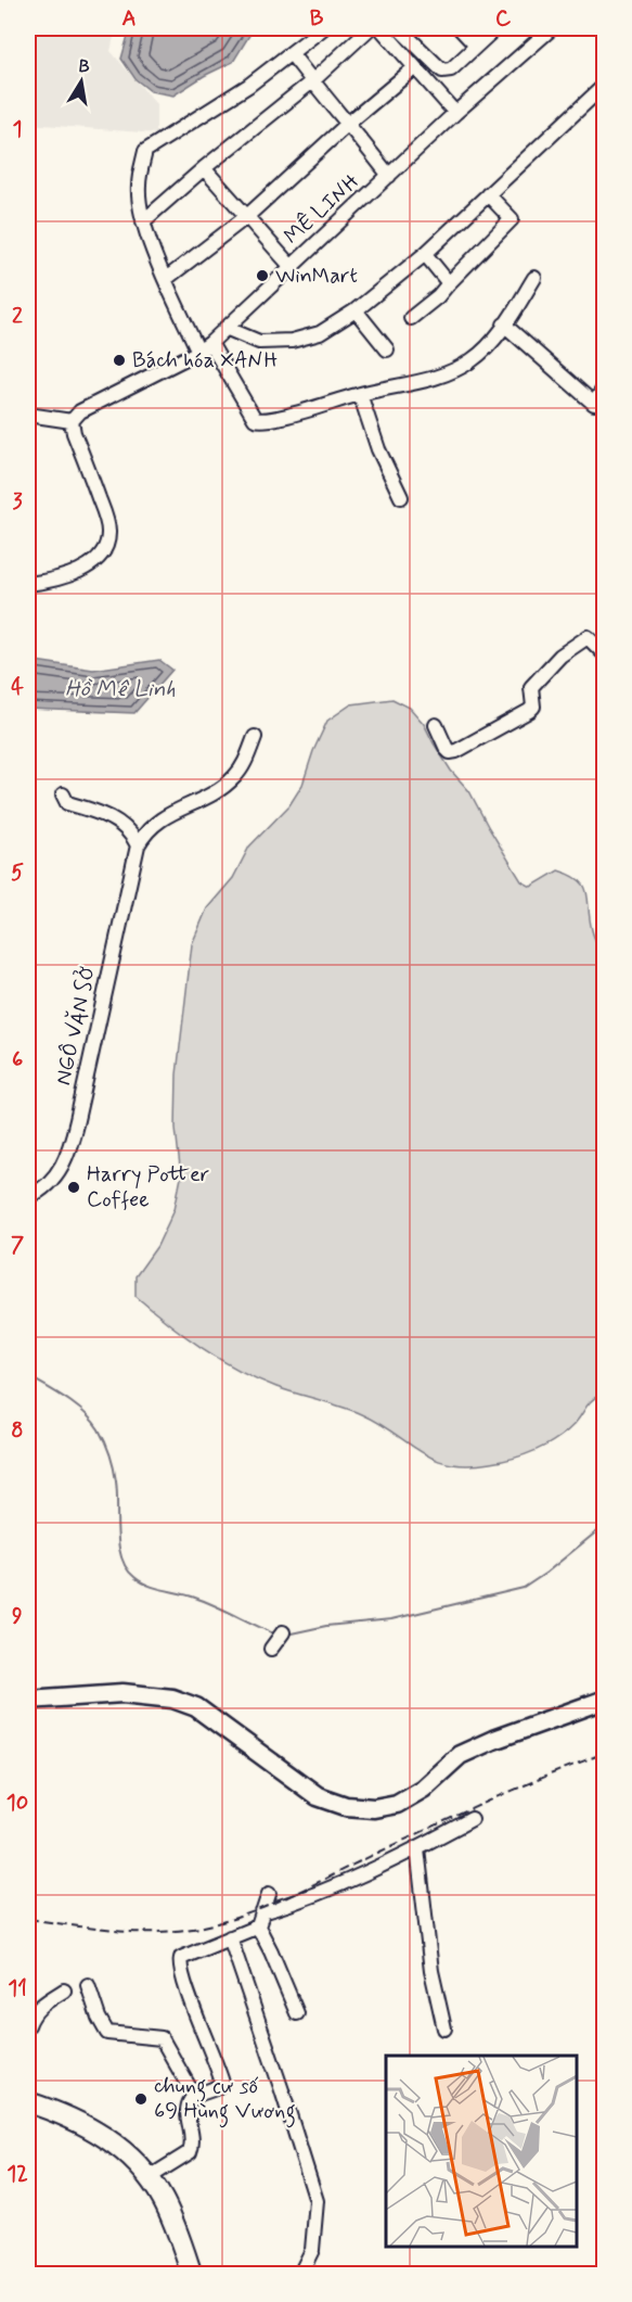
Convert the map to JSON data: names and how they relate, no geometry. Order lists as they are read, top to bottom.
{
  "streets": {
    "street": ["MÊ LINH", "NGÔ VĂN SỞ"]
  },
  "water": ["Hồ Mê Linh"],
  "places": [
    "WinMart",
    "Bách hóa XANH",
    "Harry Potter Coffee",
    "chung cư số 69 Hùng Vương"
  ],
  "north": "top",
  "grid": {
    "columns": ["A", "B", "C"],
    "rows": [
      "1",
      "2",
      "3",
      "4",
      "5",
      "6",
      "7",
      "8",
      "9",
      "10",
      "11",
      "12"
    ]
  }
}
